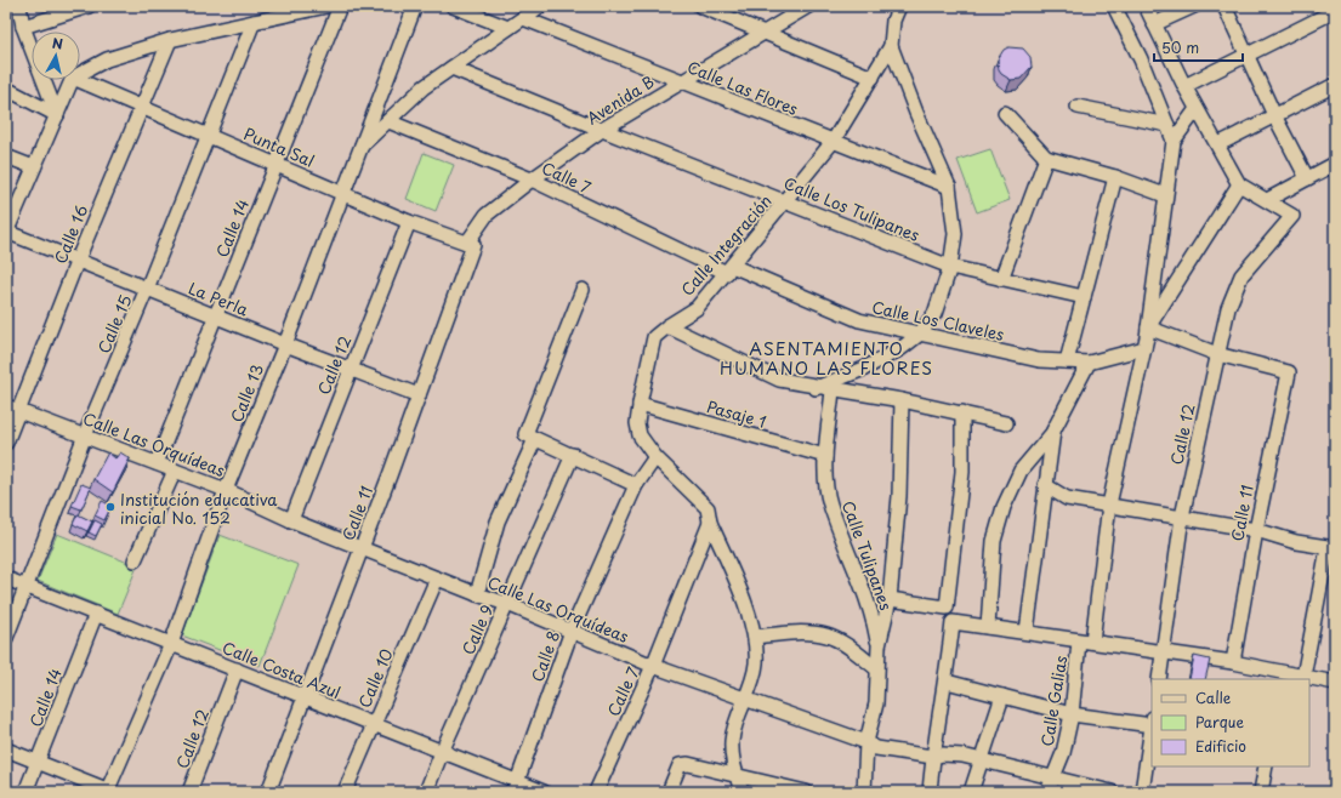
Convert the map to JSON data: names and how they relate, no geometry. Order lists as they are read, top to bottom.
{
  "streets": {
    "street": [
      "Calle Las Flores",
      "Avenida B",
      "Punta Sal",
      "Calle 7",
      "Calle Los Tulipanes",
      "Calle 14",
      "Calle 16",
      "Calle Integración",
      "La Perla",
      "Calle Los Claveles",
      "Calle 15",
      "Calle 12",
      "Calle 13",
      "Pasaje 1",
      "Calle Las Orquídeas",
      "Calle 11",
      "Calle Tulipanes",
      "Calle 9",
      "Calle 8",
      "Calle Costa Azul",
      "Calle 10",
      "Calle Galias"
    ]
  },
  "crossings": [
    ["Calle Las Flores", "Avenida B"],
    ["Calle Las Flores", "Calle Integración"],
    ["Avenida B", "Punta Sal"],
    ["Avenida B", "Calle 7"],
    ["Avenida B", "Calle Los Tulipanes"],
    ["Avenida B", "Calle 11"],
    ["Punta Sal", "Calle 14"],
    ["Punta Sal", "Calle 16"],
    ["Punta Sal", "Calle 15"],
    ["Punta Sal", "Calle 12"],
    ["Punta Sal", "Calle 13"],
    ["Punta Sal", "Calle 11"],
    ["Calle 7", "Calle Integración"],
    ["Calle 7", "Calle Los Claveles"],
    ["Calle 7", "Calle Las Orquídeas"],
    ["Calle Los Tulipanes", "Calle Integración"],
    ["Calle 14", "La Perla"],
    ["Calle 14", "Calle Las Orquídeas"],
    ["Calle 14", "Calle Costa Azul"],
    ["Calle 16", "La Perla"],
    ["Calle 16", "Calle Las Orquídeas"],
    ["Calle Integración", "Calle Los Claveles"],
    ["Calle Integración", "Pasaje 1"],
    ["Calle Integración", "Calle Las Orquídeas"],
    ["Calle Integración", "Calle 8"],
    ["La Perla", "Calle 15"],
    ["La Perla", "Calle 12"],
    ["La Perla", "Calle 13"],
    ["La Perla", "Calle 11"],
    ["Calle Los Claveles", "Calle Galias"],
    ["Calle 15", "Calle Las Orquídeas"],
    ["Calle 15", "Calle Costa Azul"],
    ["Calle 12", "Calle Las Orquídeas"],
    ["Calle 12", "Calle 11"],
    ["Calle 12", "Calle Costa Azul"],
    ["Calle 13", "Calle Las Orquídeas"],
    ["Calle 13", "Calle Costa Azul"],
    ["Pasaje 1", "Calle Tulipanes"],
    ["Calle Las Orquídeas", "Calle 11"],
    ["Calle Las Orquídeas", "Calle Tulipanes"],
    ["Calle Las Orquídeas", "Calle 9"],
    ["Calle Las Orquídeas", "Calle 8"],
    ["Calle Las Orquídeas", "Calle 10"],
    ["Calle Las Orquídeas", "Calle Galias"],
    ["Calle 11", "Calle Costa Azul"],
    ["Calle 9", "Calle Costa Azul"],
    ["Calle 8", "Calle Costa Azul"],
    ["Calle Costa Azul", "Calle 10"]
  ],
  "districts": ["ASENTAMIENTO HUMANO LAS FLORES"],
  "places": ["Institución educativa inicial No. 152"],
  "legend": ["Calle", "Parque", "Edificio"],
  "scale_bar": "50 m",
  "north": "top"
}
